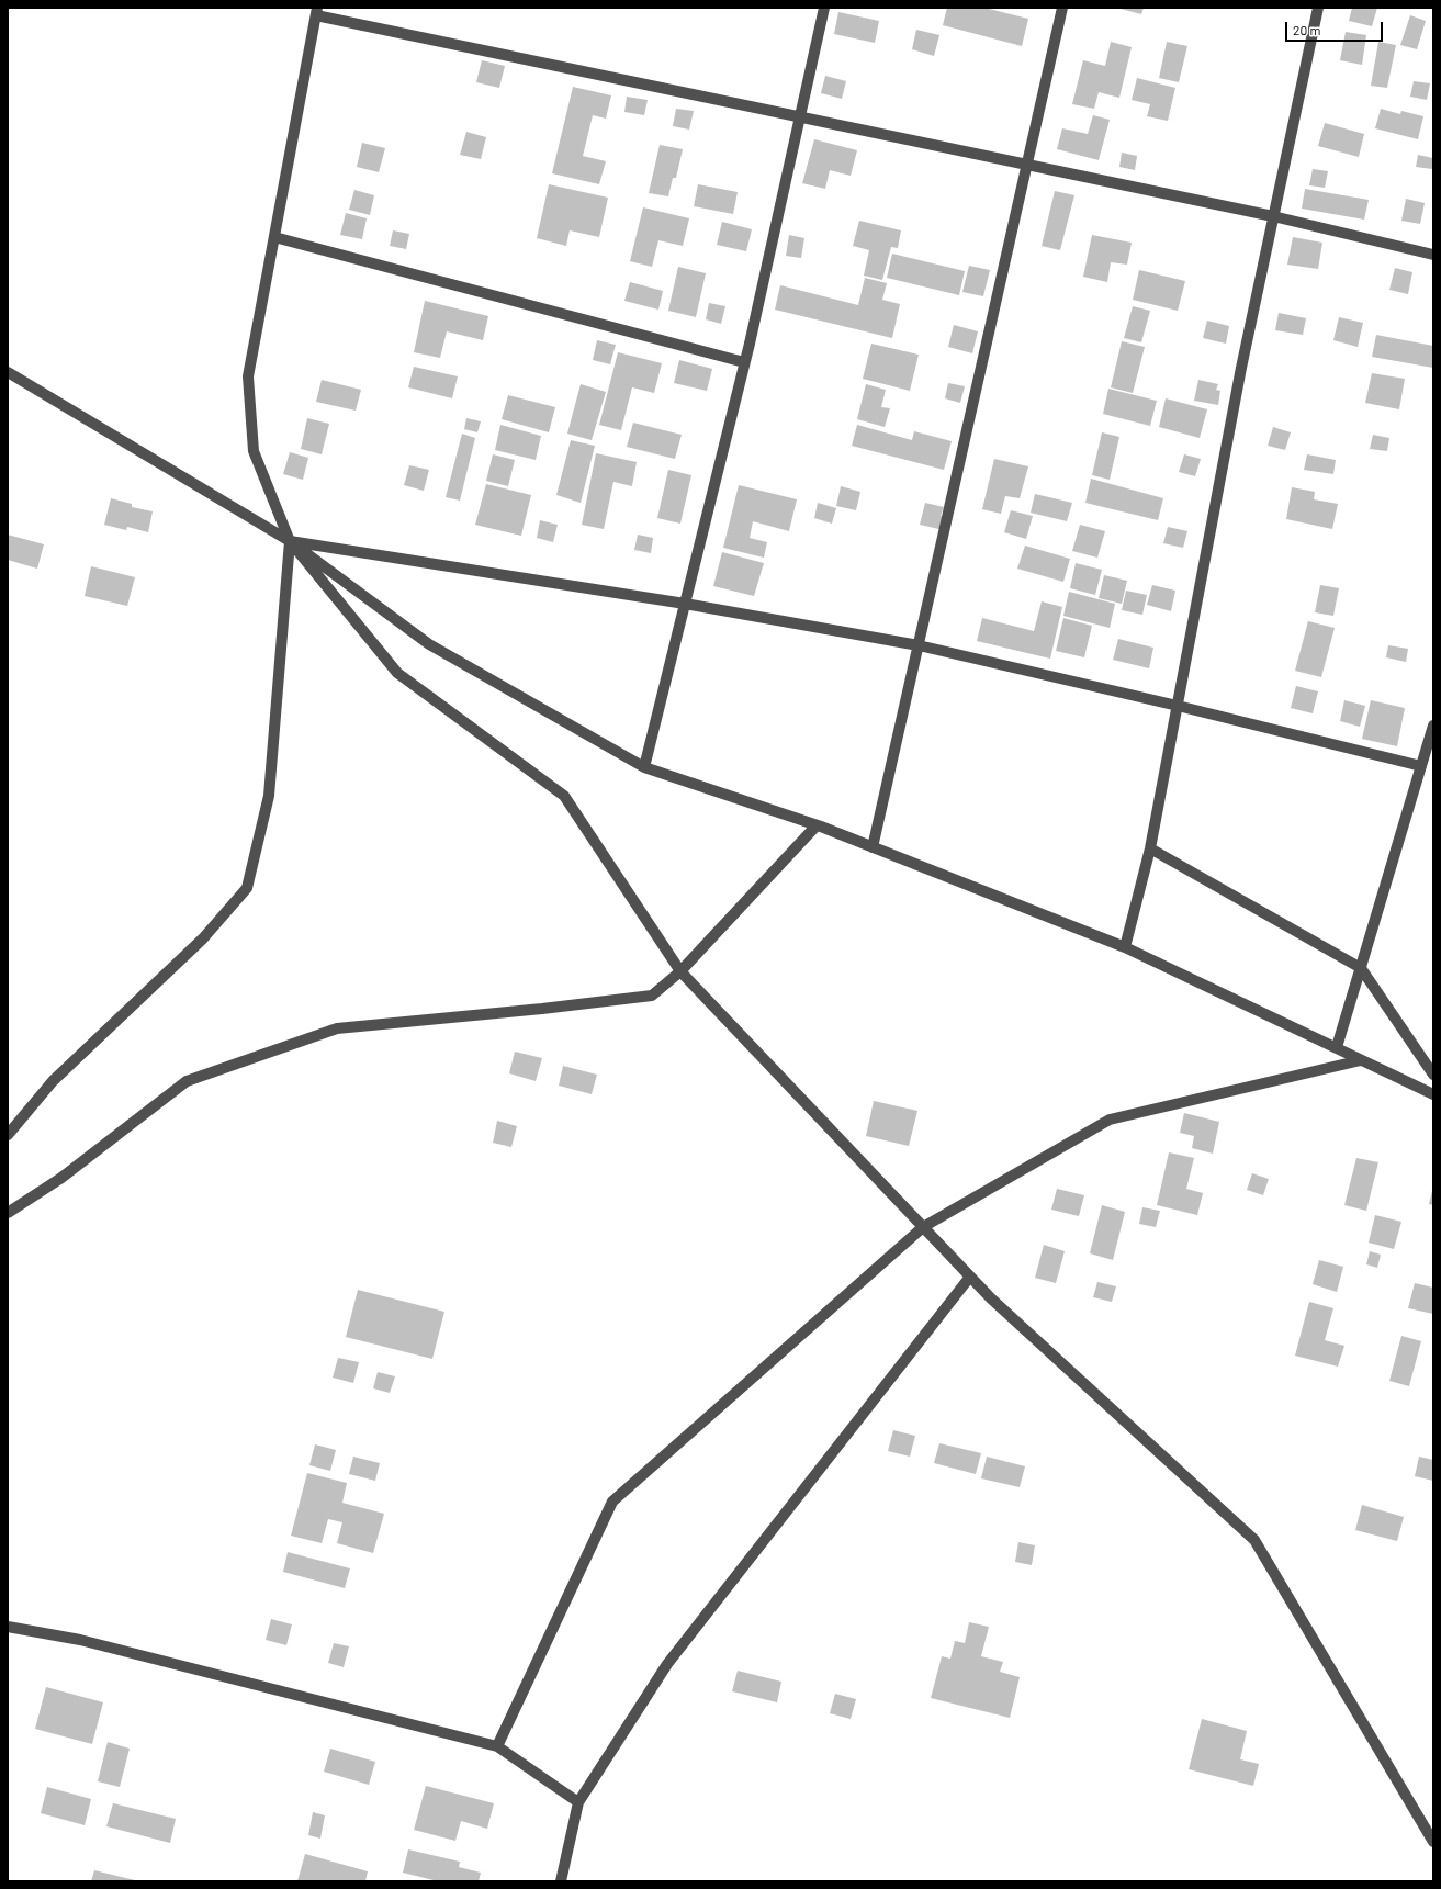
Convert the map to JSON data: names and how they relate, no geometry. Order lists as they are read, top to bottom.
{
  "scale_bar": "20 m"
}
